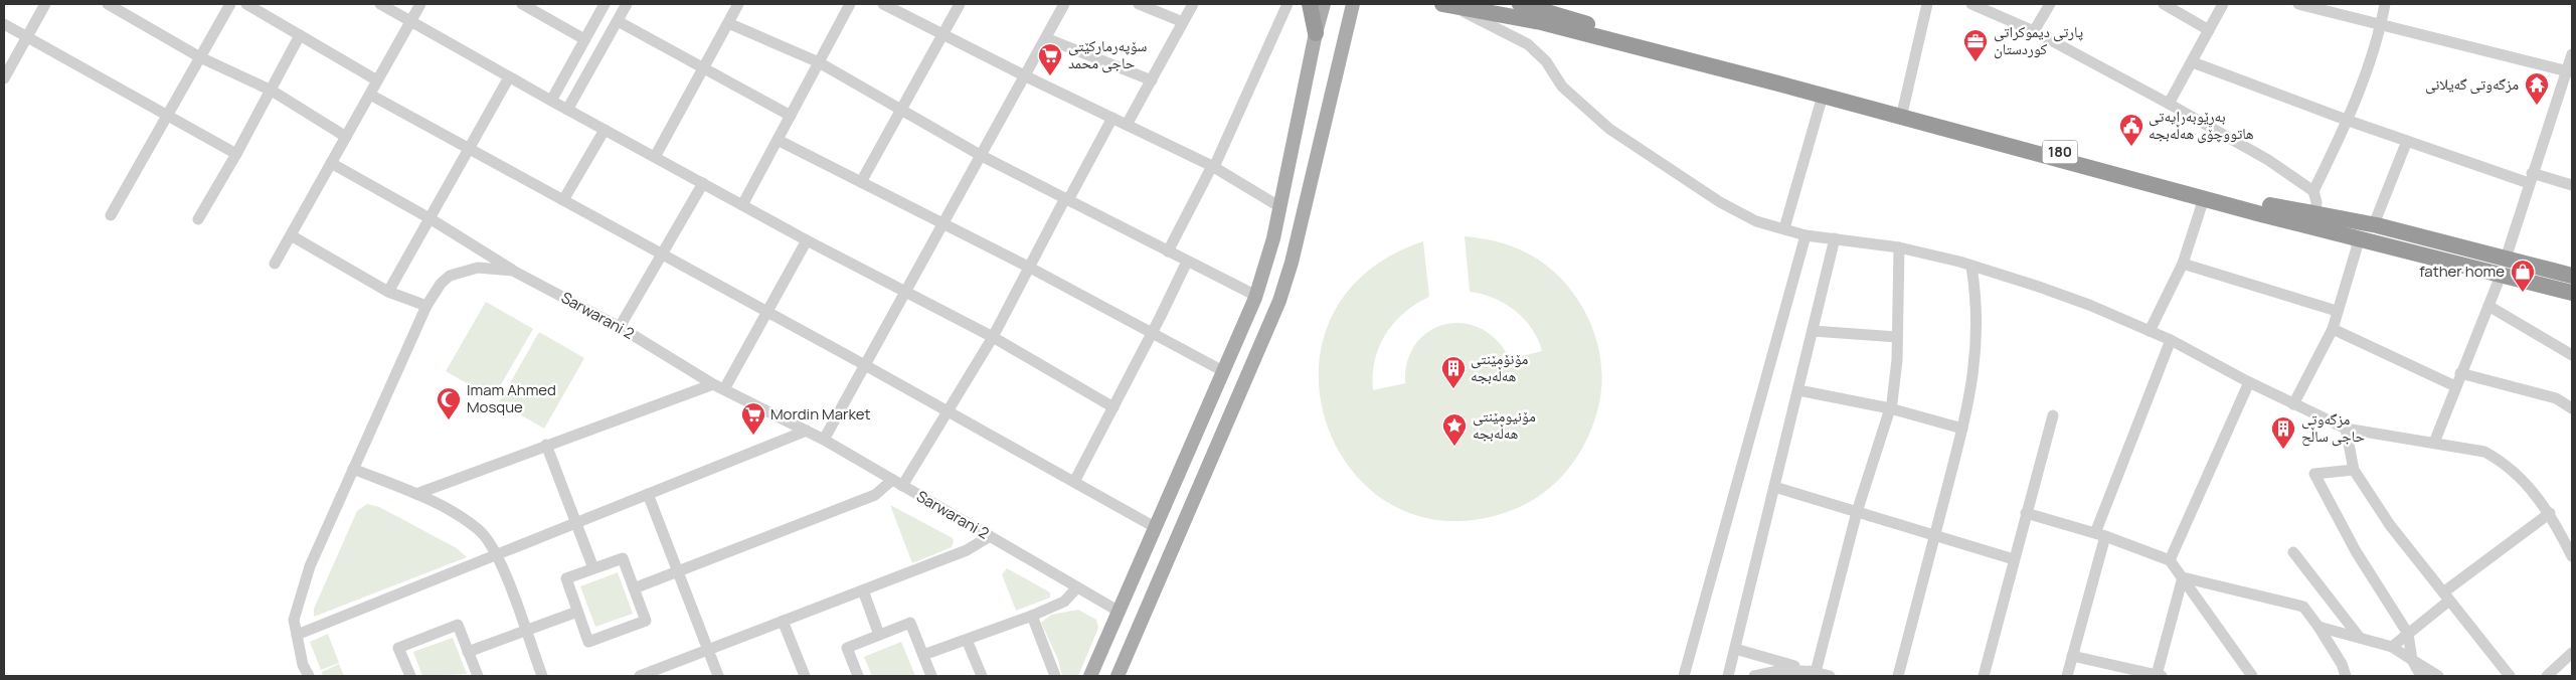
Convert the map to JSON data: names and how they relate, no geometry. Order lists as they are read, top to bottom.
{
  "streets": {
    "highway": ["180"],
    "street": ["Sarwarani 2"]
  },
  "places": {
    "office": ["پارتی دیموکراتی کوردستان"],
    "supermarket": ["سۆپەرمارکێتی حاجی محمد", "Mordin Market"],
    "temple": ["مزگەوتی گەیلانی"],
    "public building": ["بەڕێوبەرایەتی هاتووچۆی هەڵەبجە"],
    "shop": ["father home"],
    "building": ["مۆنۆمێنتی هەڵەبجە", "مزگەوتی حاجی ساڵح"],
    "mosque": ["Imam Ahmed Mosque"],
    "place": ["مۆنیومێنتی هەڵەبجە"]
  }
}
